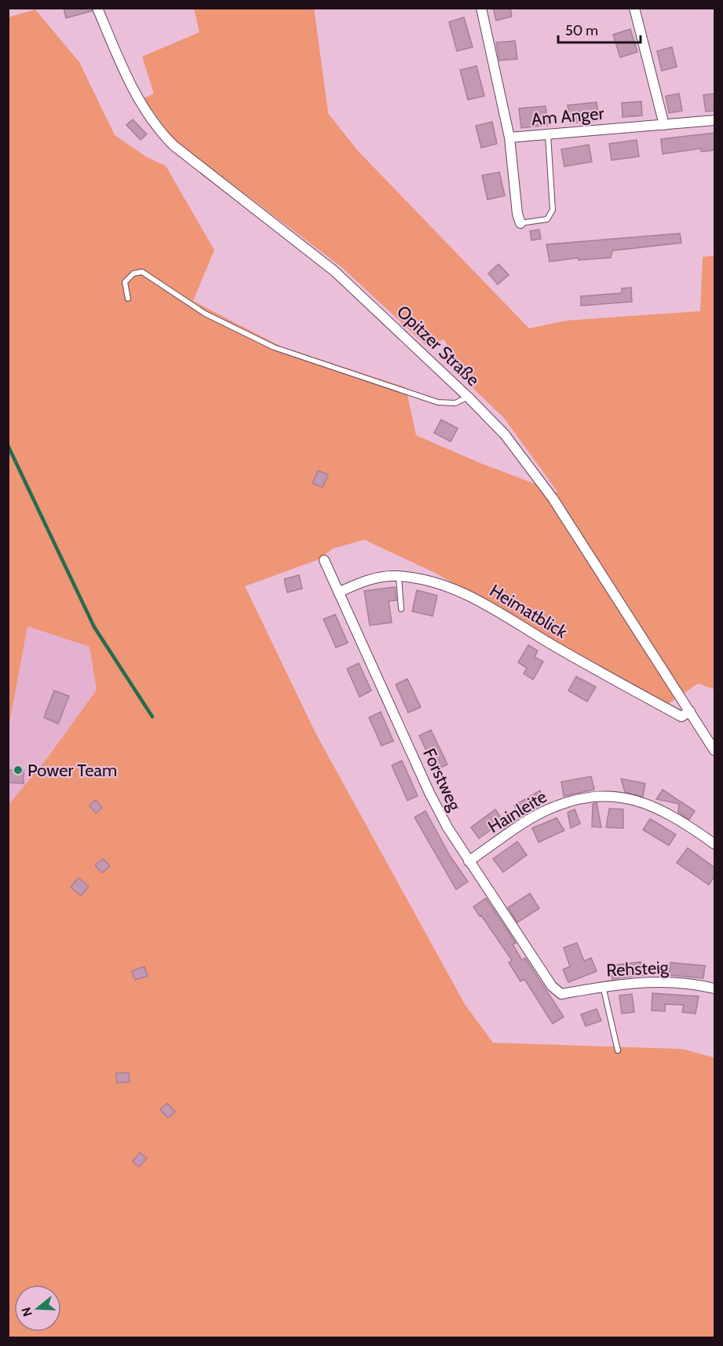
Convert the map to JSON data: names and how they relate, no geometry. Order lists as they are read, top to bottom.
{
  "streets": {
    "street": [
      "Am Anger",
      "Opitzer Straße",
      "Heimatblick",
      "Forstweg",
      "Hainleite",
      "Rehsteig"
    ]
  },
  "crossings": [
    ["Opitzer Straße", "Heimatblick"],
    ["Heimatblick", "Forstweg"],
    ["Forstweg", "Hainleite"],
    ["Forstweg", "Rehsteig"]
  ],
  "places": ["Power Team"],
  "scale_bar": "50 m",
  "north": "left"
}
